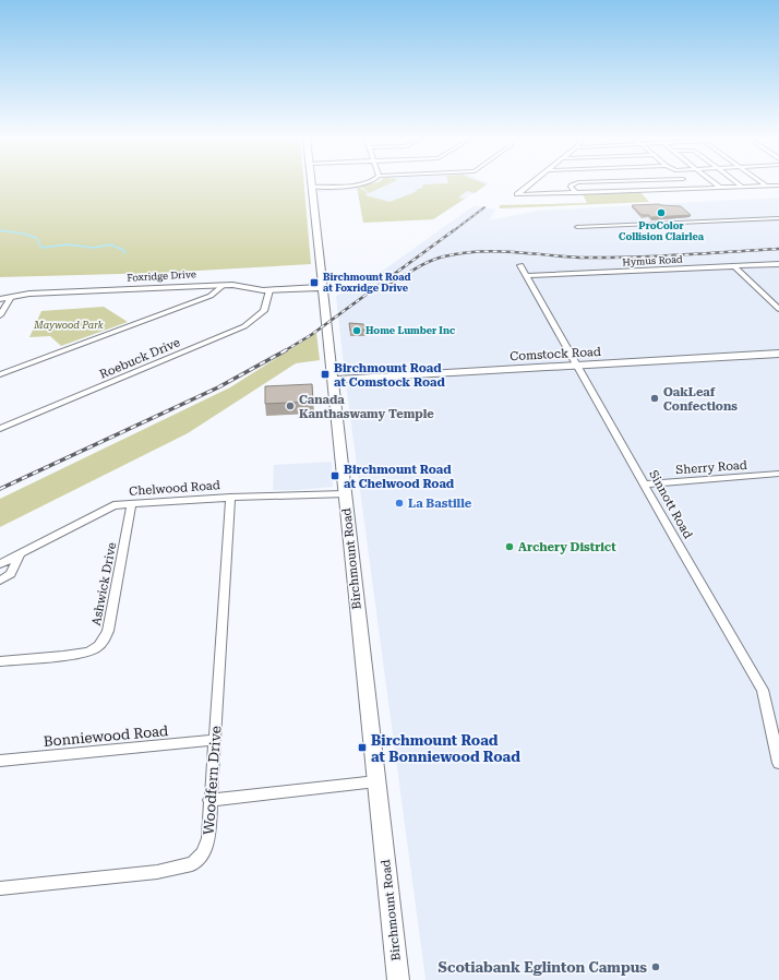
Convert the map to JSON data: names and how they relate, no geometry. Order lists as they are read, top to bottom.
{
  "streets": {
    "main road": ["Foxridge Drive", "Comstock Road", "Birchmount Road"],
    "street": [
      "Hymus Road",
      "Roebuck Drive",
      "Sherry Road",
      "Chelwood Road",
      "Sinnott Road",
      "Ashwick Drive",
      "Bonniewood Road",
      "Woodfern Drive"
    ]
  },
  "crossings": [
    ["Hymus Road", "Sinnott Road"],
    ["Foxridge Drive", "Roebuck Drive"],
    ["Foxridge Drive", "Birchmount Road"],
    ["Comstock Road", "Sinnott Road"],
    ["Comstock Road", "Birchmount Road"],
    ["Sherry Road", "Sinnott Road"],
    ["Chelwood Road", "Birchmount Road"],
    ["Chelwood Road", "Ashwick Drive"],
    ["Chelwood Road", "Woodfern Drive"],
    ["Bonniewood Road", "Woodfern Drive"]
  ],
  "parks": ["Maywood Park"],
  "places": {
    "other": [
      "ProColor Collision Clairlea",
      "Home Lumber Inc",
      "OakLeaf Confections",
      "Canada Kanthaswamy Temple",
      "La Bastille",
      "Archery District",
      "Scotiabank Eglinton Campus"
    ],
    "transit": [
      "Birchmount Road at Foxridge Drive",
      "Birchmount Road at Comstock Road",
      "Birchmount Road at Chelwood Road",
      "Birchmount Road at Bonniewood Road"
    ]
  }
}
